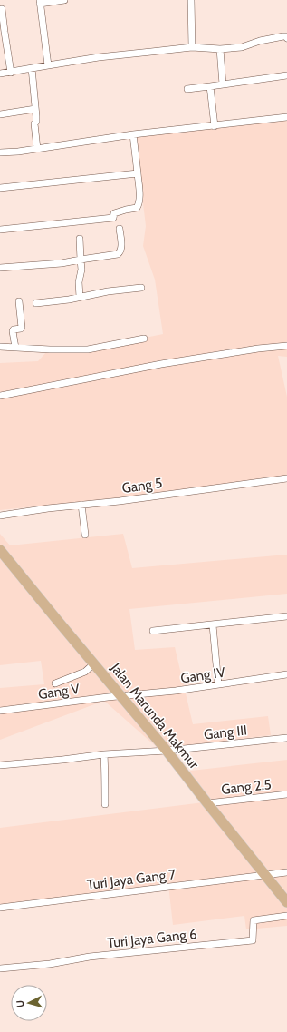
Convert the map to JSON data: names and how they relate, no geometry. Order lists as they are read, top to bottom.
{
  "streets": {
    "main road": ["Jalan Marunda Makmur"],
    "street": [
      "Gang 5",
      "Gang IV",
      "Gang V",
      "Gang III",
      "Gang 2.5",
      "Turi Jaya Gang 7",
      "Turi Jaya Gang 6"
    ]
  },
  "crossings": [
    ["Gang IV", "Gang V"],
    ["Gang IV", "Jalan Marunda Makmur"],
    ["Gang V", "Jalan Marunda Makmur"],
    ["Jalan Marunda Makmur", "Gang III"],
    ["Jalan Marunda Makmur", "Gang 2.5"],
    ["Jalan Marunda Makmur", "Turi Jaya Gang 7"]
  ],
  "north": "left"
}
